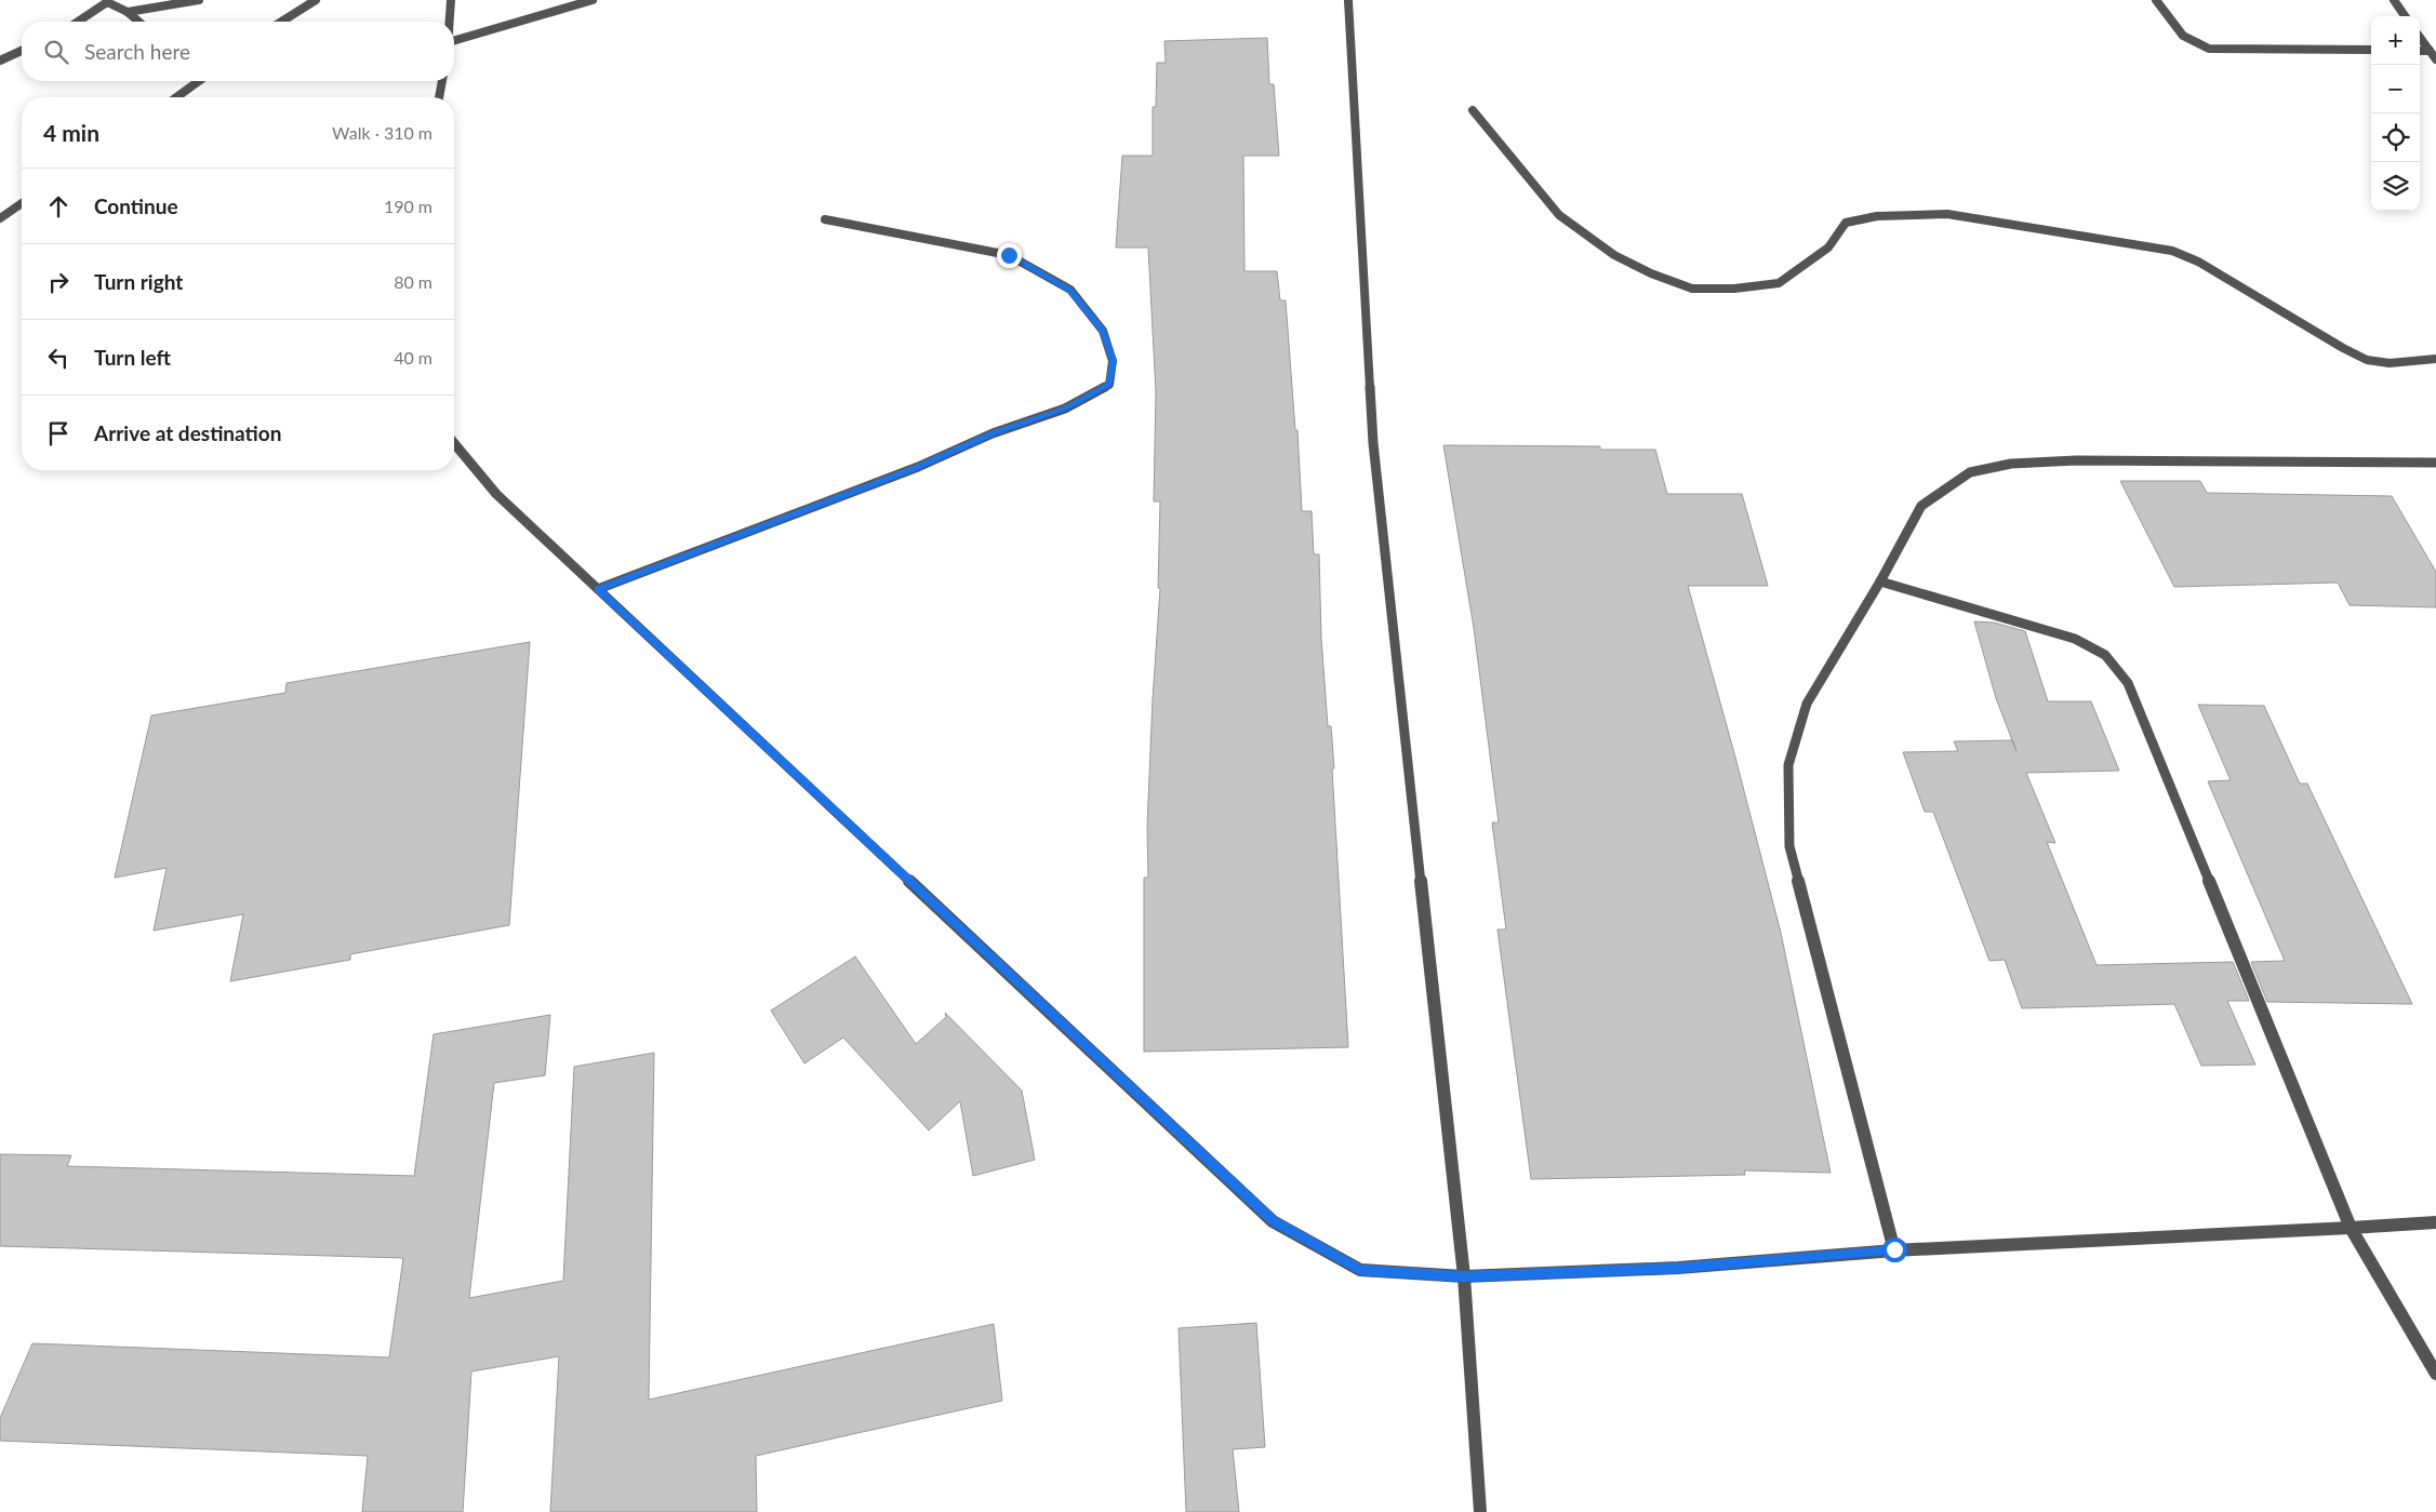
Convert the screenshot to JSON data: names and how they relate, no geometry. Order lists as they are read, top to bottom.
{
  "page": {
    "map_buttons": ["+", "−"],
    "search": "Search here",
    "heading": ["4 min", "Walk · 310 m"],
    "list": [
      ["Continue", "190 m"],
      ["Turn right", "80 m"],
      ["Turn left", "40 m"],
      "Arrive at destination"
    ]
  }
}
